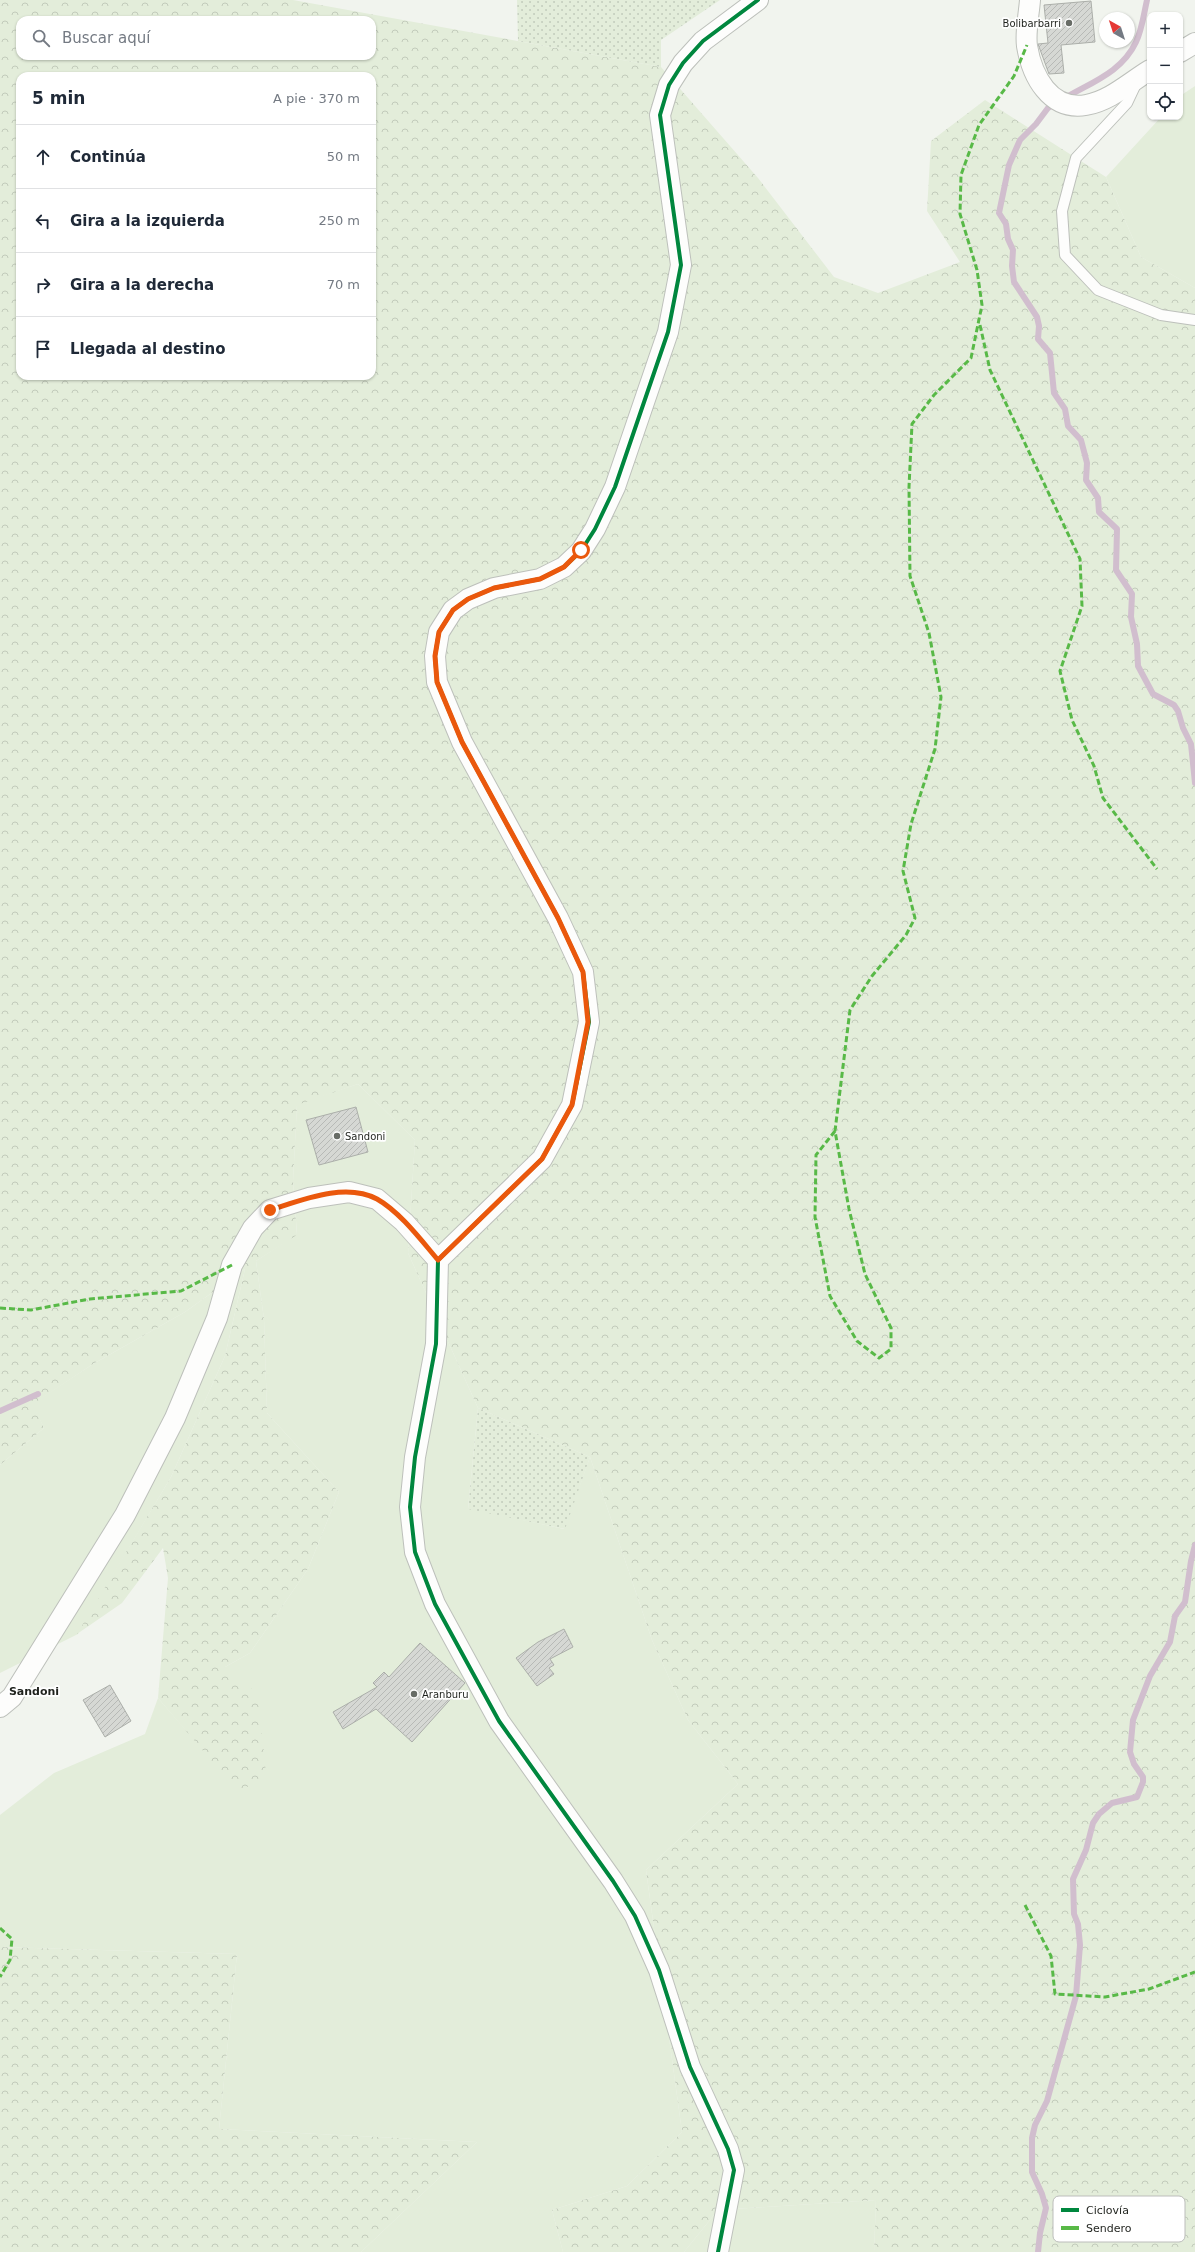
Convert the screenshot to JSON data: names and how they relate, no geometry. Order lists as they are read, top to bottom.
{
  "districts": ["Sandoni"],
  "places": ["Bolibarbarri", "Sandoni", "Aranburu"],
  "legend": ["Ciclovía", "Sendero"],
  "north": "top left",
  "page": {
    "map_buttons": ["+", "−"],
    "search": "Buscar aquí",
    "heading": ["5 min", "A pie · 370 m"],
    "list": [
      ["Continúa", "50 m"],
      ["Gira a la izquierda", "250 m"],
      ["Gira a la derecha", "70 m"],
      "Llegada al destino"
    ]
  }
}
